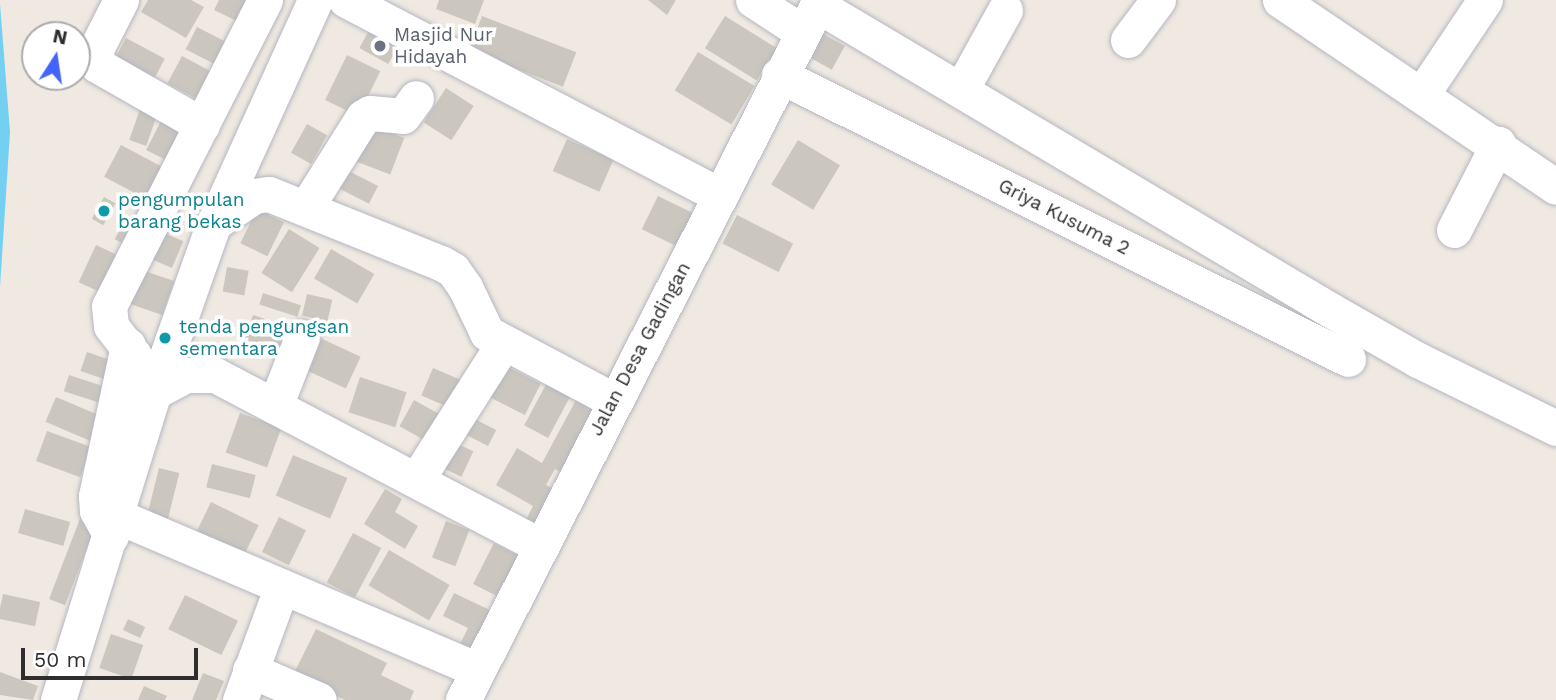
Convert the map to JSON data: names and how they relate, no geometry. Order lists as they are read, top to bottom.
{
  "streets": {
    "street": ["Griya Kusuma 2", "Jalan Desa Gadingan"]
  },
  "crossings": [
    ["Griya Kusuma 2", "Jalan Desa Gadingan"]
  ],
  "places": ["Masjid Nur Hidayah", "pengumpulan barang bekas", "tenda pengungsan sementara"],
  "scale_bar": "50 m",
  "north": "top"
}
